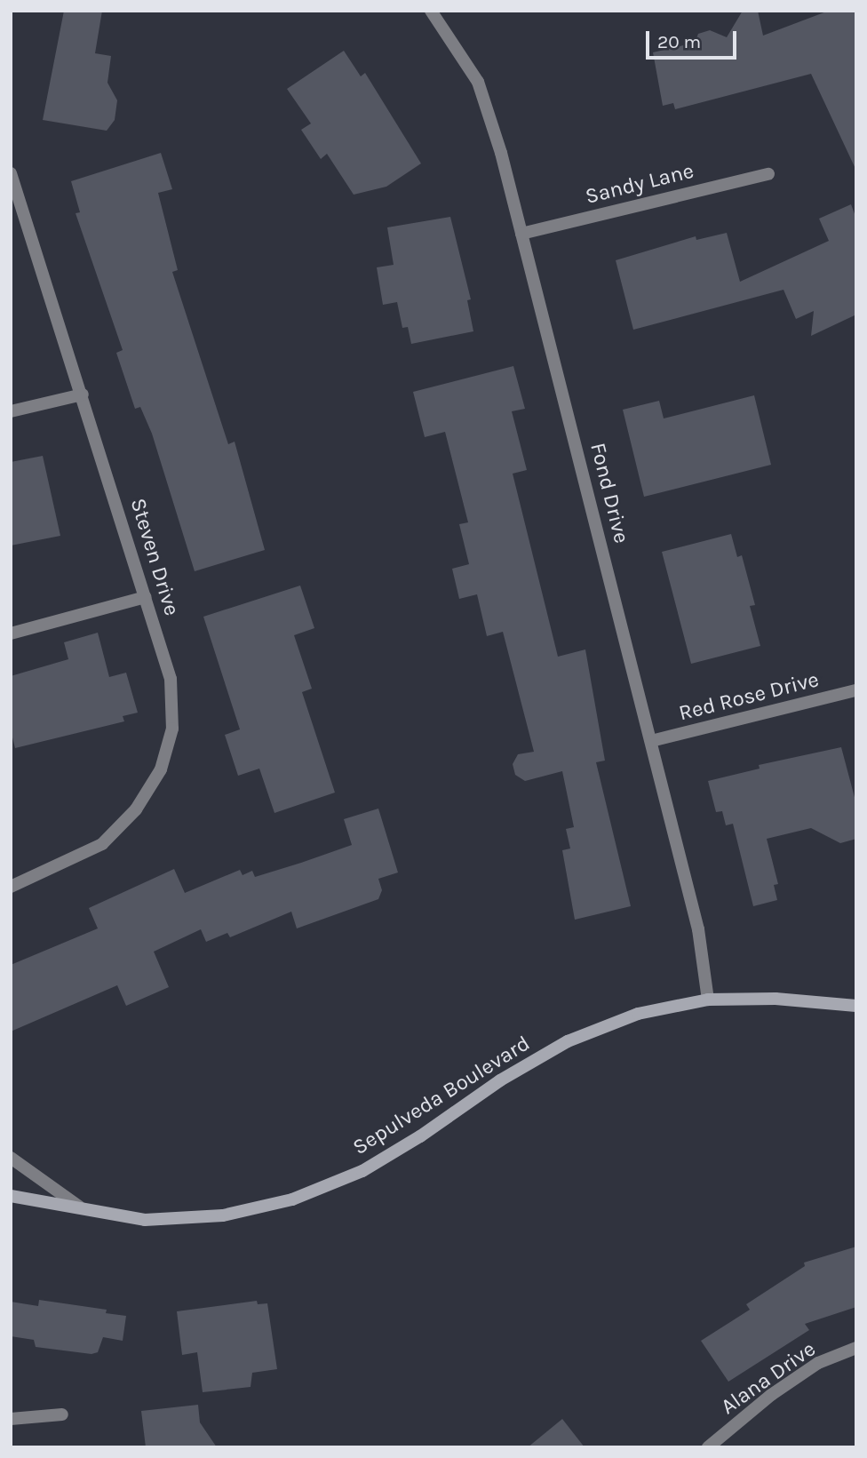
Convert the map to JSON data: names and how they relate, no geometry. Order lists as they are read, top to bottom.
{
  "streets": {
    "main road": ["Sepulveda Boulevard"],
    "street": [
      "Sandy Lane",
      "Fond Drive",
      "Steven Drive",
      "Red Rose Drive",
      "Alana Drive"
    ]
  },
  "crossings": [
    ["Sandy Lane", "Fond Drive"],
    ["Fond Drive", "Red Rose Drive"],
    ["Fond Drive", "Sepulveda Boulevard"]
  ],
  "scale_bar": "20 m"
}
